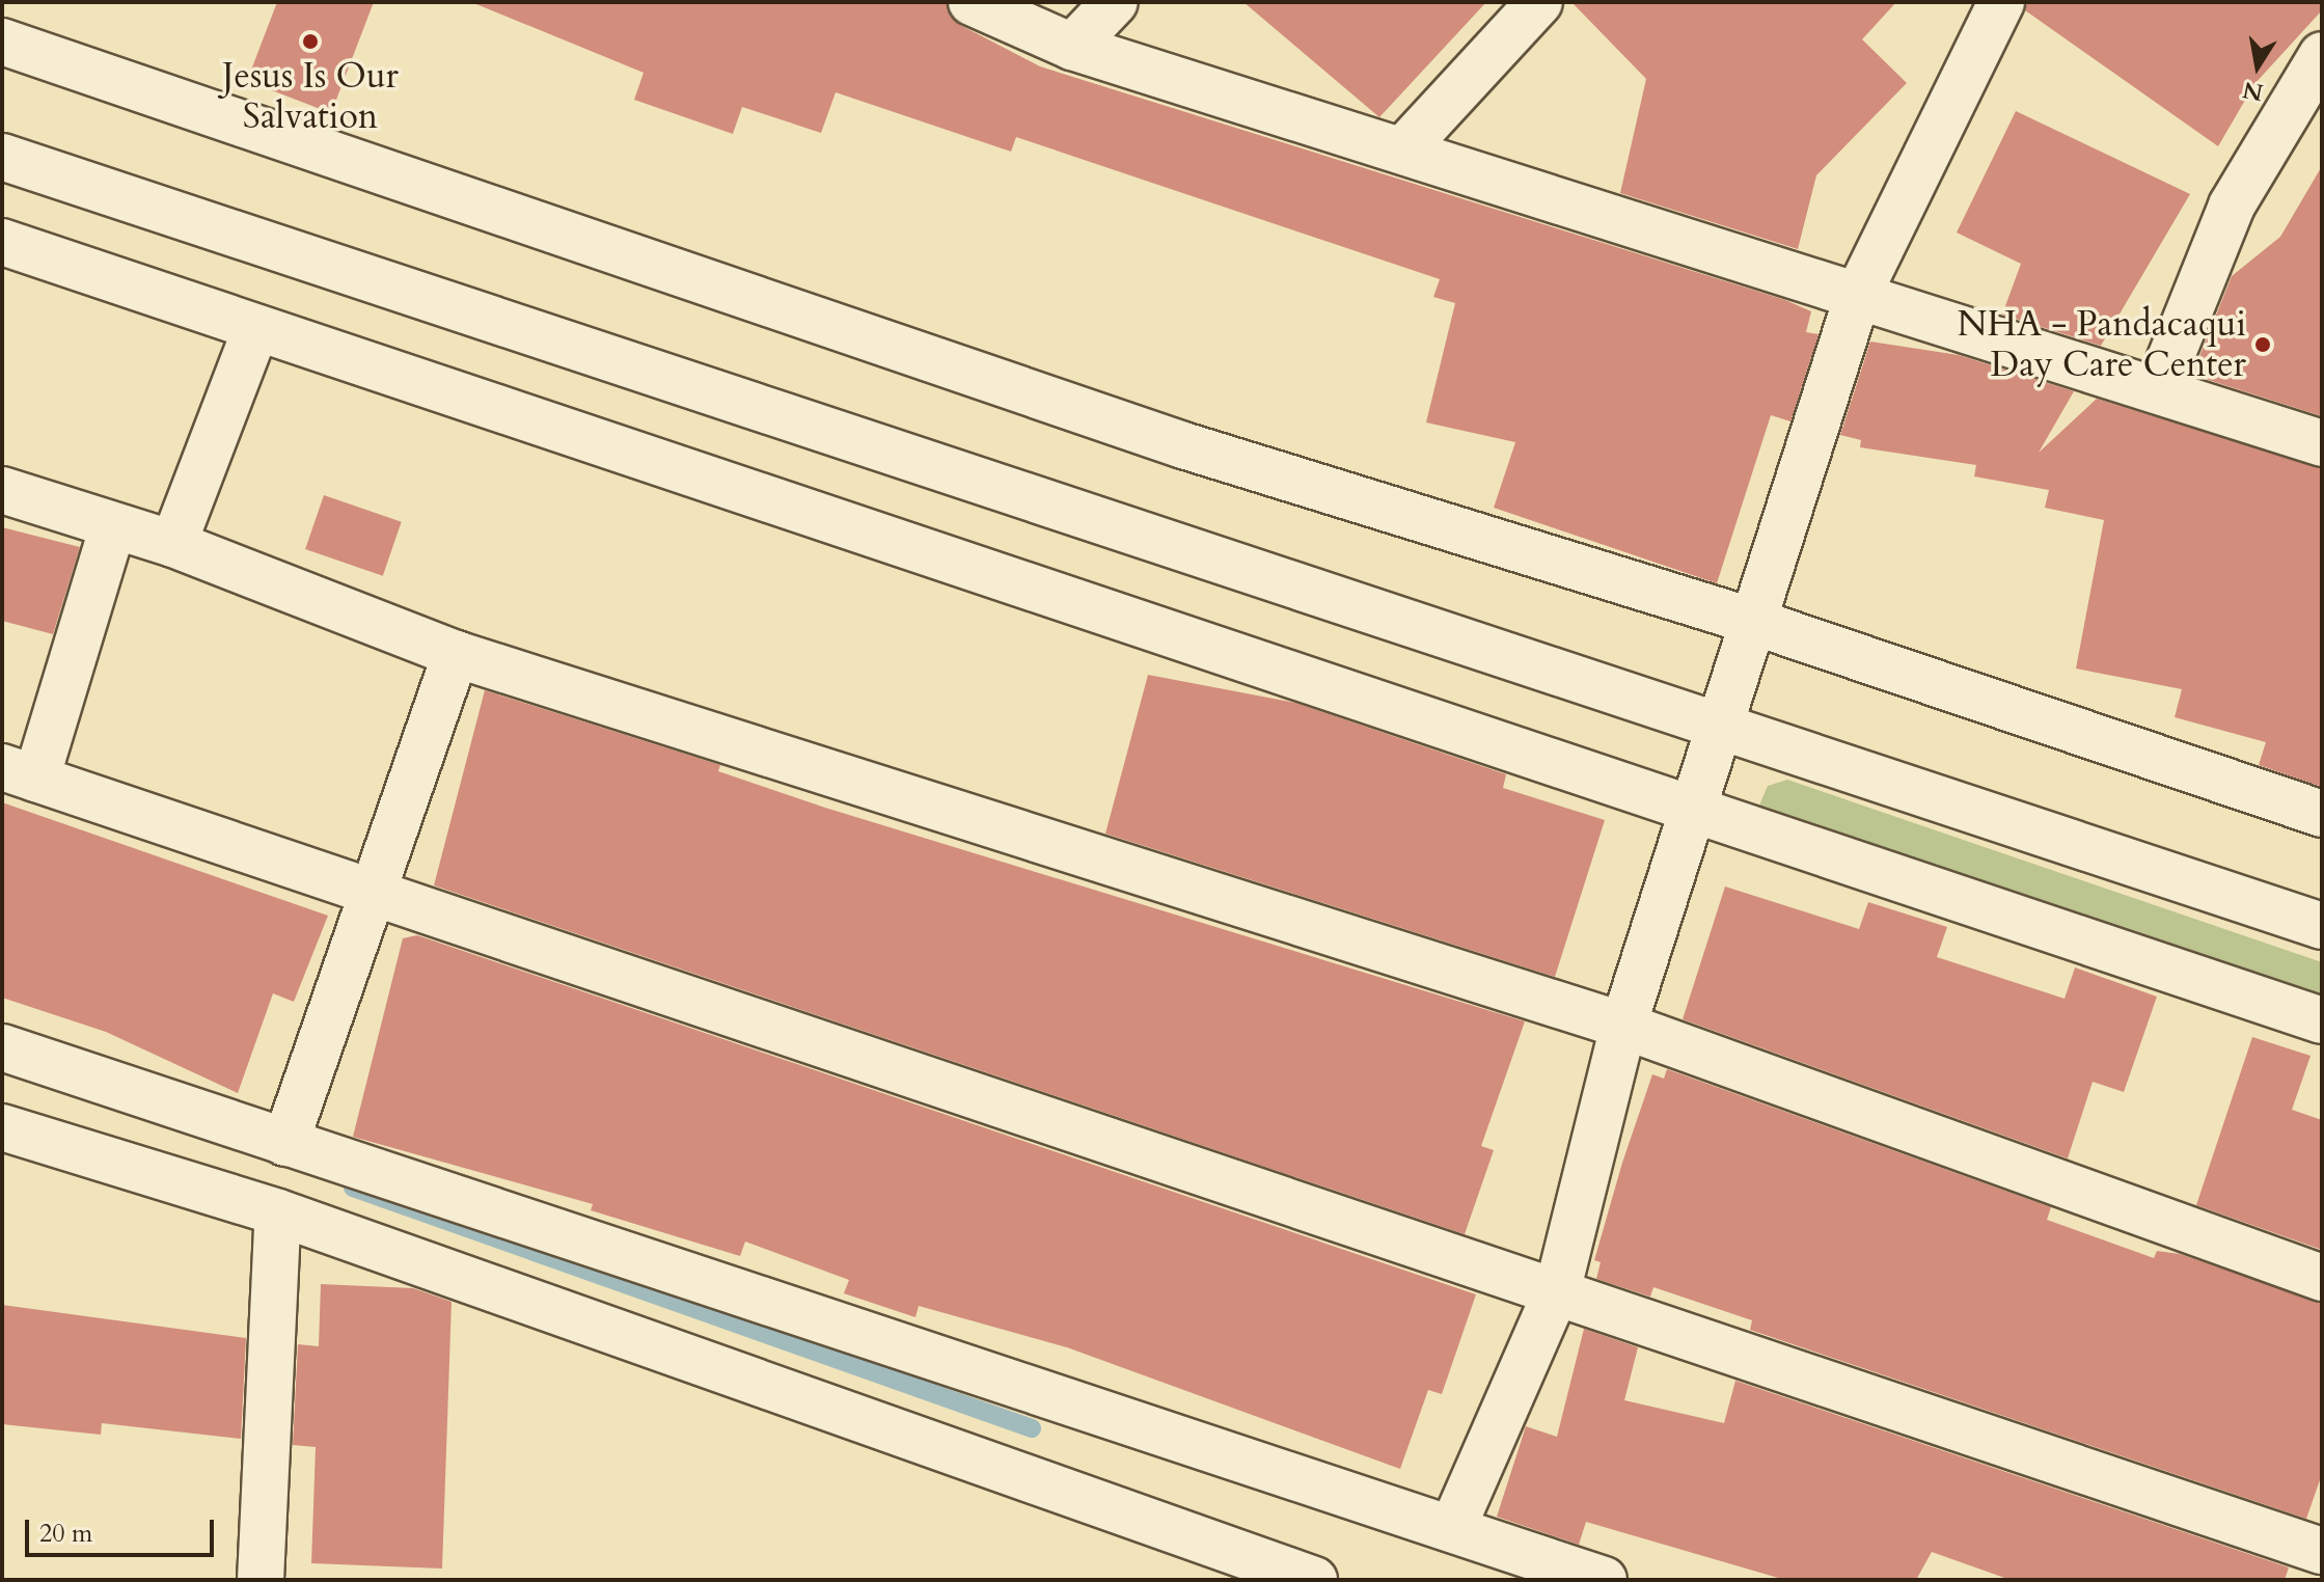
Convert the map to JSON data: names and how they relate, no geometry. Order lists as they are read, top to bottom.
{
  "places": ["Jesus Is Our Salvation", "NHA - Pandacaqui Day Care Center"],
  "scale_bar": "20 m",
  "north": "bottom"
}
